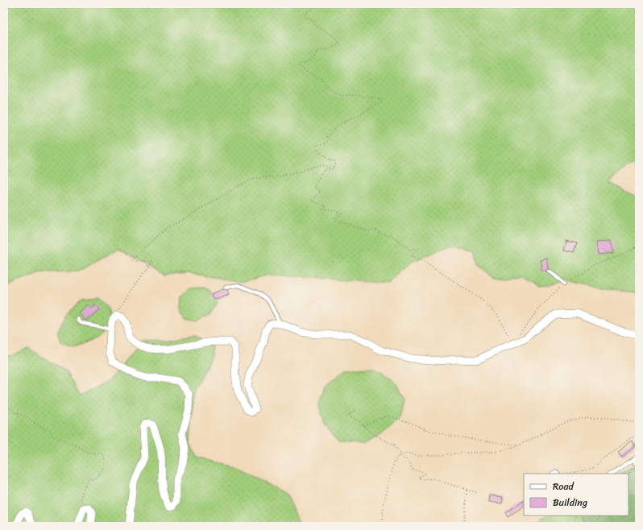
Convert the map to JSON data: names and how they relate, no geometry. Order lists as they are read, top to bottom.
{
  "legend": ["Road", "Building"]
}
